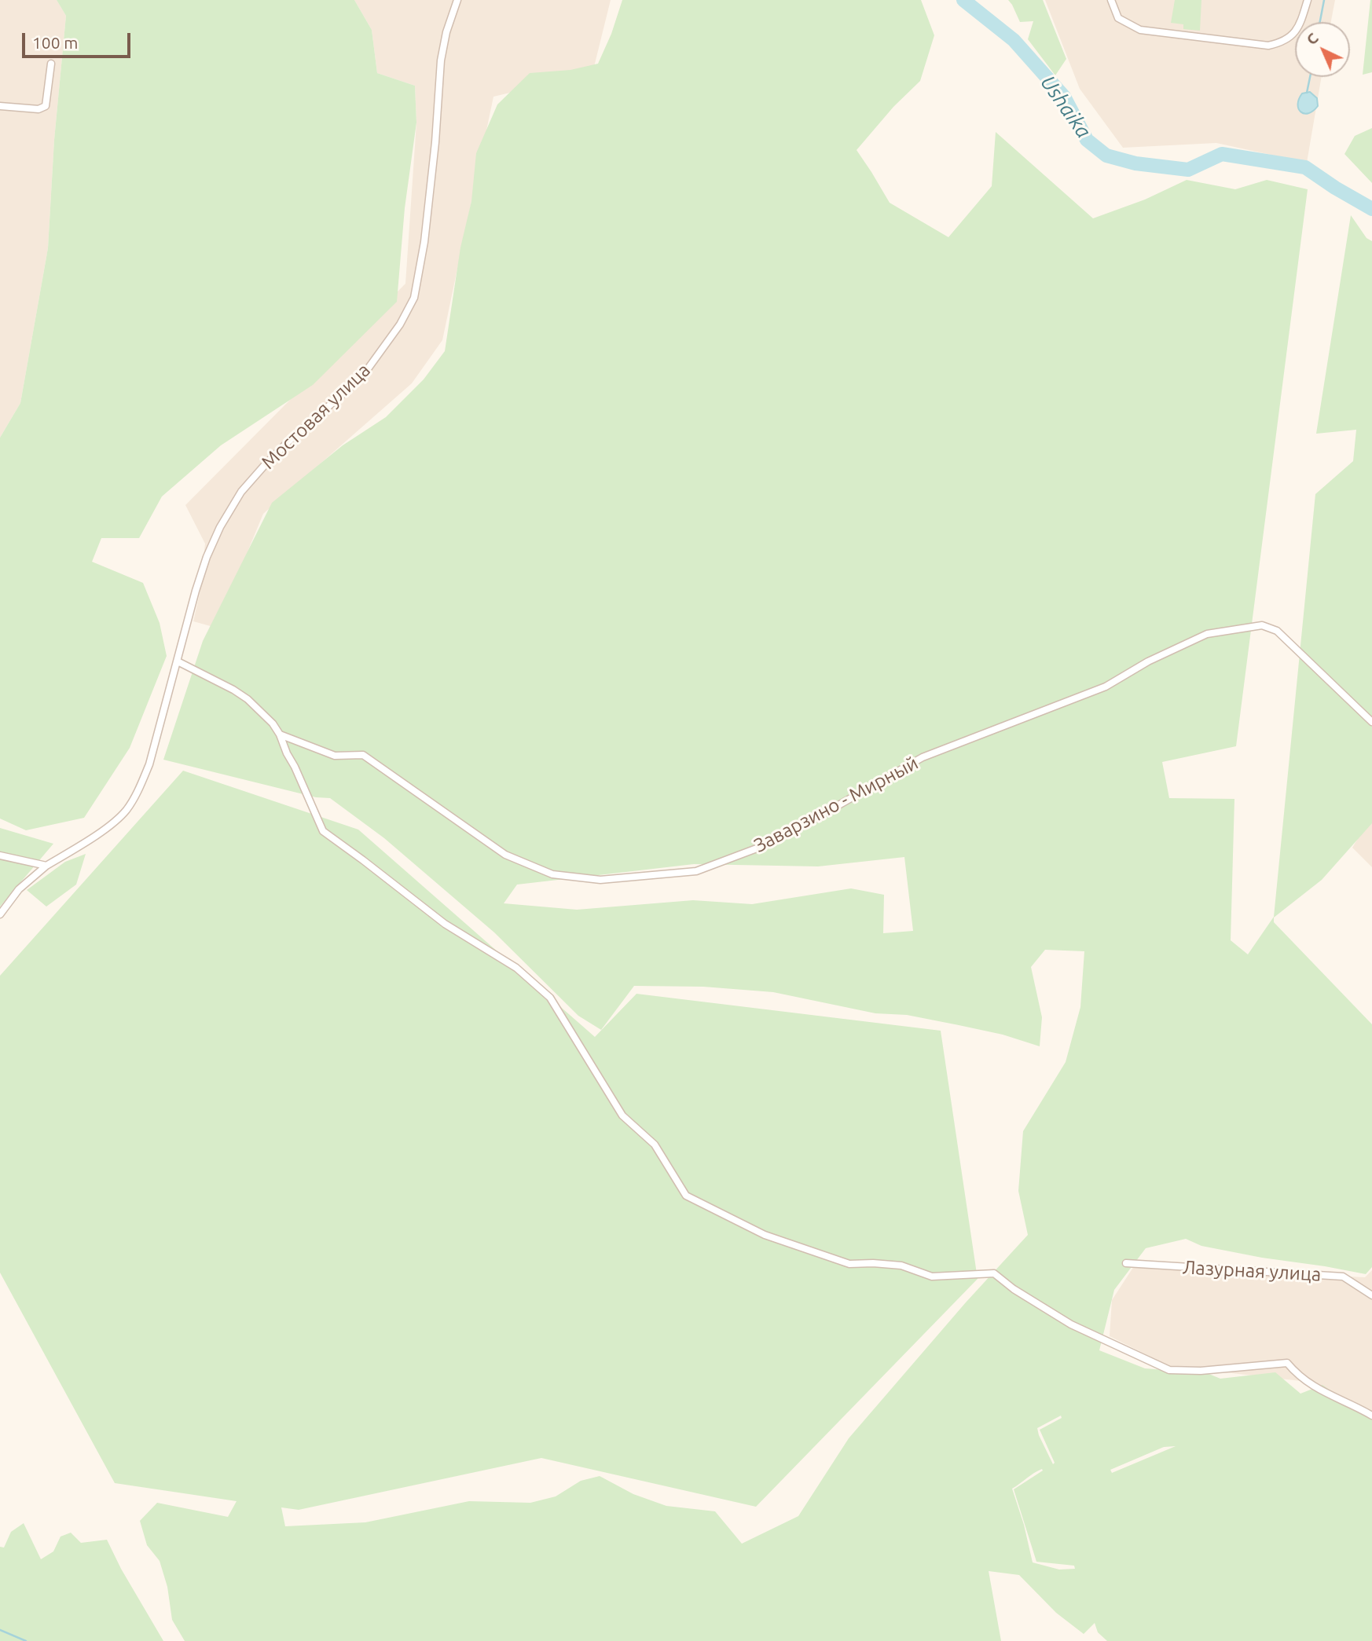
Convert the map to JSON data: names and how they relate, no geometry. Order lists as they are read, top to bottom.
{
  "streets": {
    "street": ["Мостовая улица", "Заварзино - Мирный", "Лазурная улица"]
  },
  "water": ["Ushaika"],
  "scale_bar": "100 m",
  "north": "top left"
}
